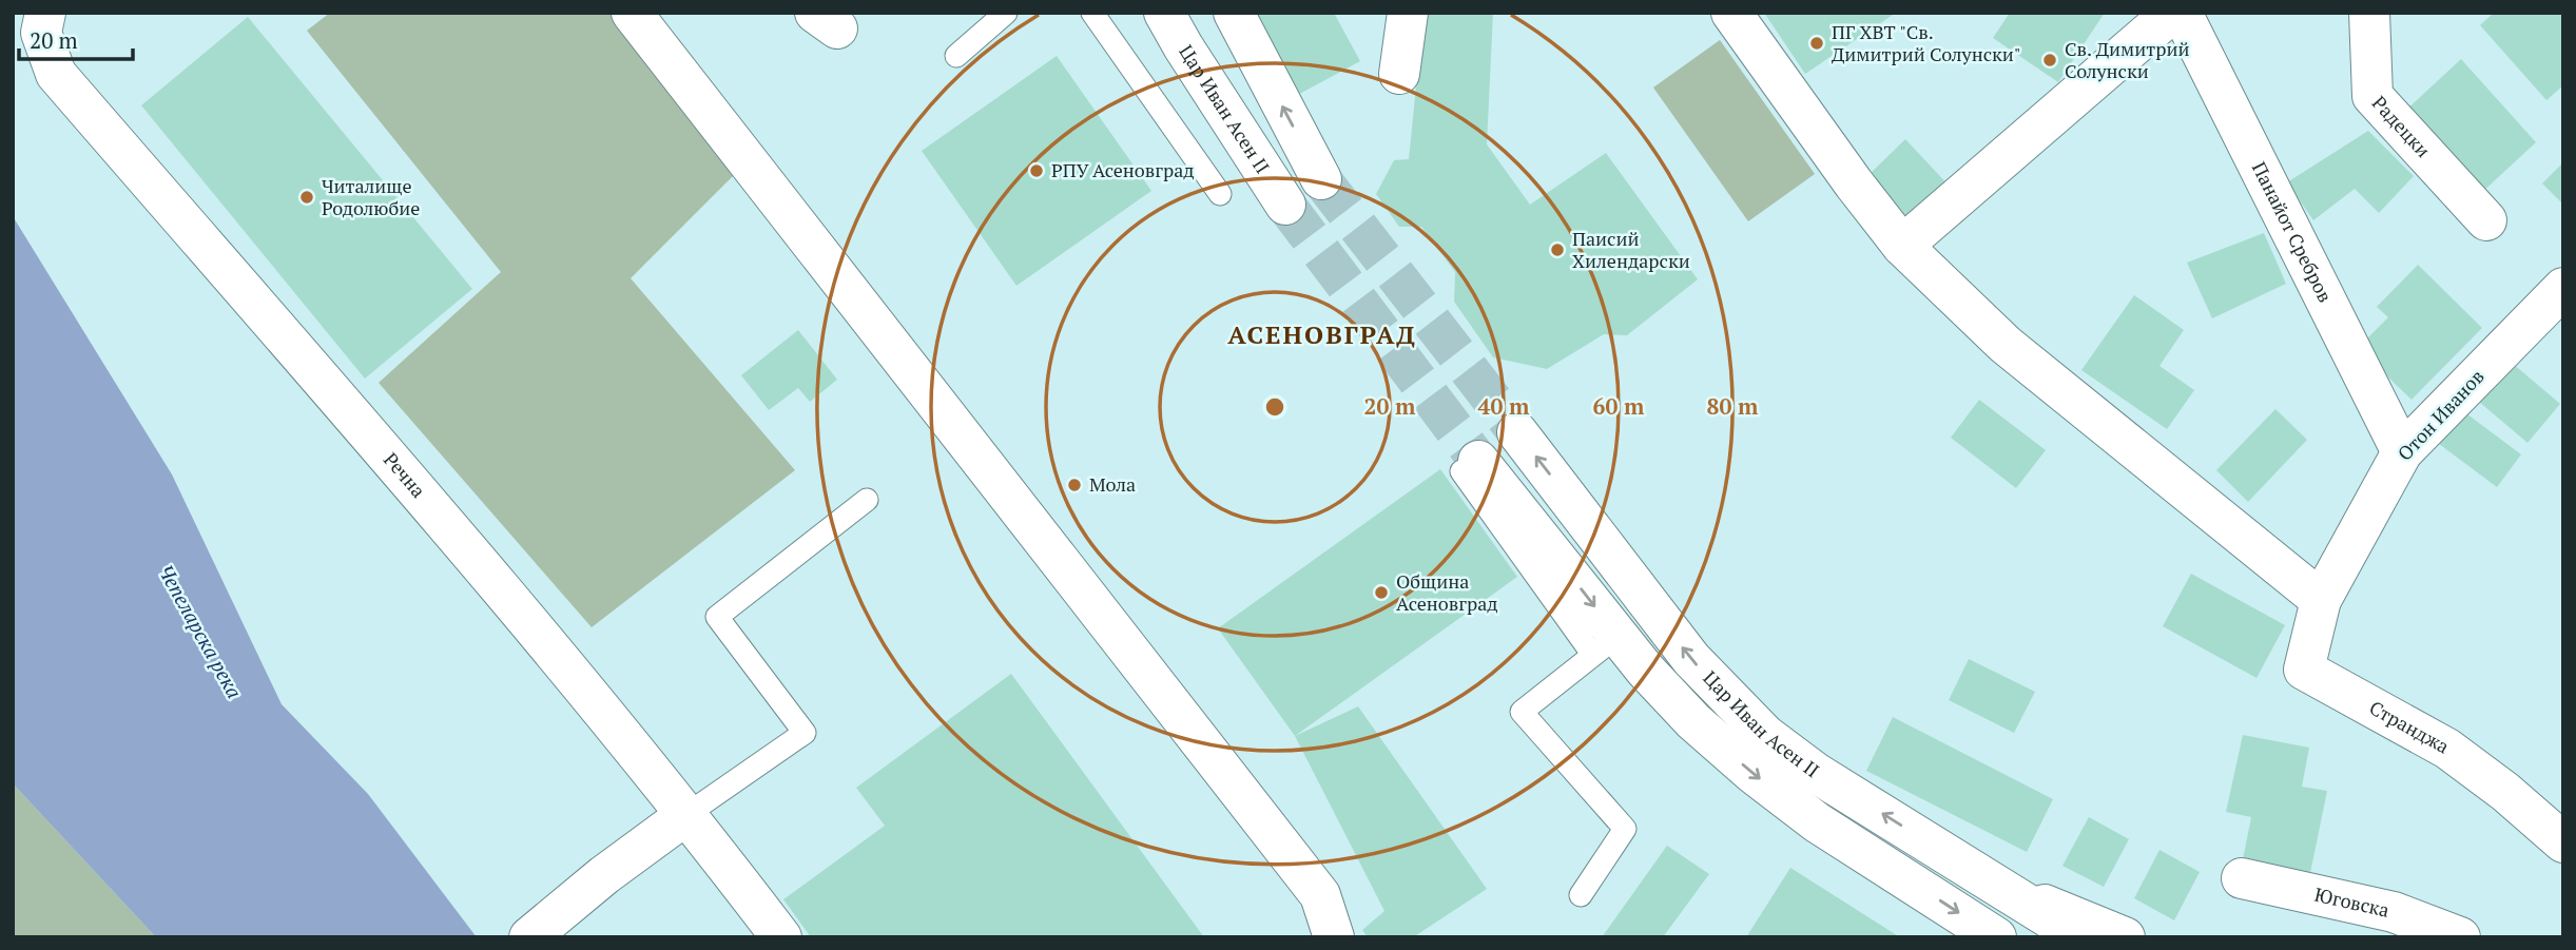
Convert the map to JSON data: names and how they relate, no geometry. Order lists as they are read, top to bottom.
{
  "streets": {
    "street": [
      "Цар Иван Асен II",
      "Радецки",
      "Панайот Сребров",
      "Отон Иванов",
      "Речна",
      "Странджа",
      "Юговска"
    ]
  },
  "crossings": [
    ["Панайот Сребров", "Отон Иванов"],
    ["Отон Иванов", "Странджа"]
  ],
  "districts": ["АСЕНОВГРАД"],
  "water": ["Чепеларска река"],
  "places": [
    "ПГ ХВТ \"Св. Димитрий Солунски\"",
    "Св. Димитрий Солунски",
    "РПУ Асеновград",
    "Читалище Родолюбие",
    "Паисий Хилендарски",
    "Мола",
    "Община Асеновград"
  ],
  "scale_bar": "20 m",
  "rings": [
    "20 m",
    "40 m",
    "60 m",
    "80 m"
  ]
}
